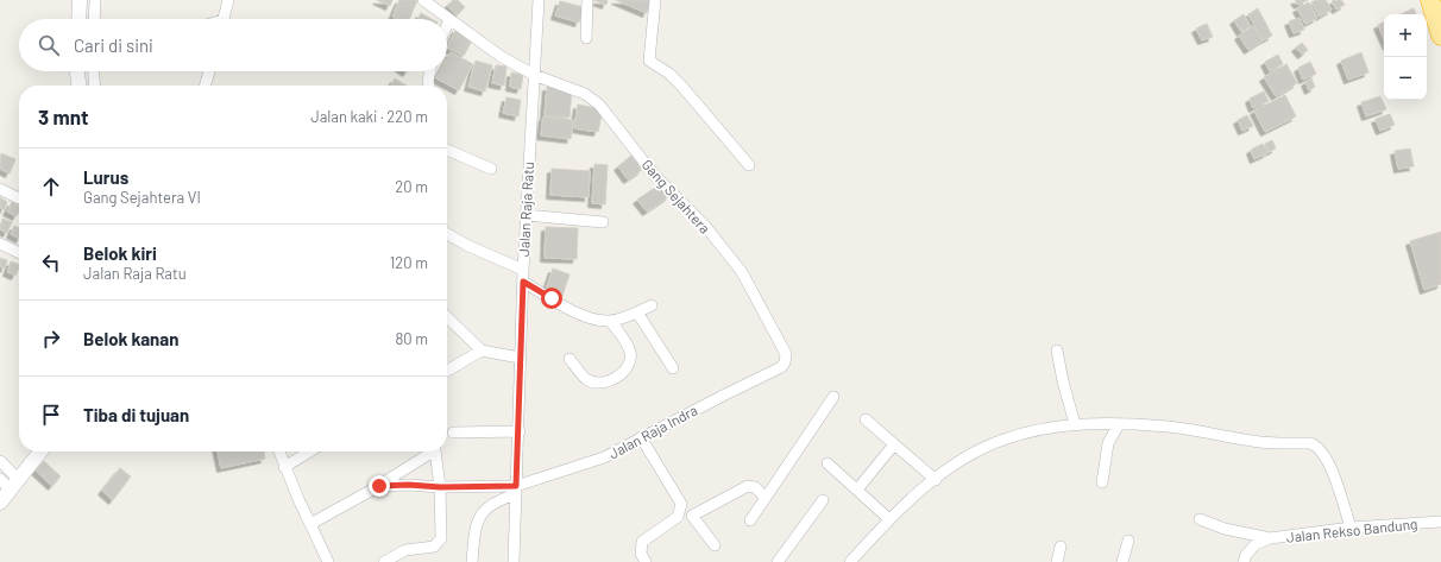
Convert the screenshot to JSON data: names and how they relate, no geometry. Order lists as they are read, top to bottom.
{
  "streets": {
    "street": [
      "Gang Sejahtera",
      "Jalan Raja Ratu",
      "Jalan Raja Indra",
      "Jalan Rekso Bandung"
    ]
  },
  "crossings": [
    ["Gang Sejahtera", "Jalan Raja Ratu"],
    ["Gang Sejahtera", "Jalan Raja Indra"],
    ["Jalan Raja Ratu", "Jalan Raja Indra"]
  ],
  "page": {
    "map_buttons": ["+", "−"],
    "search": "Cari di sini",
    "heading": ["3 mnt", "Jalan kaki · 220 m"],
    "list": [
      ["Lurus", "Gang Sejahtera VI", "20 m"],
      ["Belok kiri", "Jalan Raja Ratu", "120 m"],
      ["Belok kanan", "80 m"],
      "Tiba di tujuan"
    ]
  }
}
